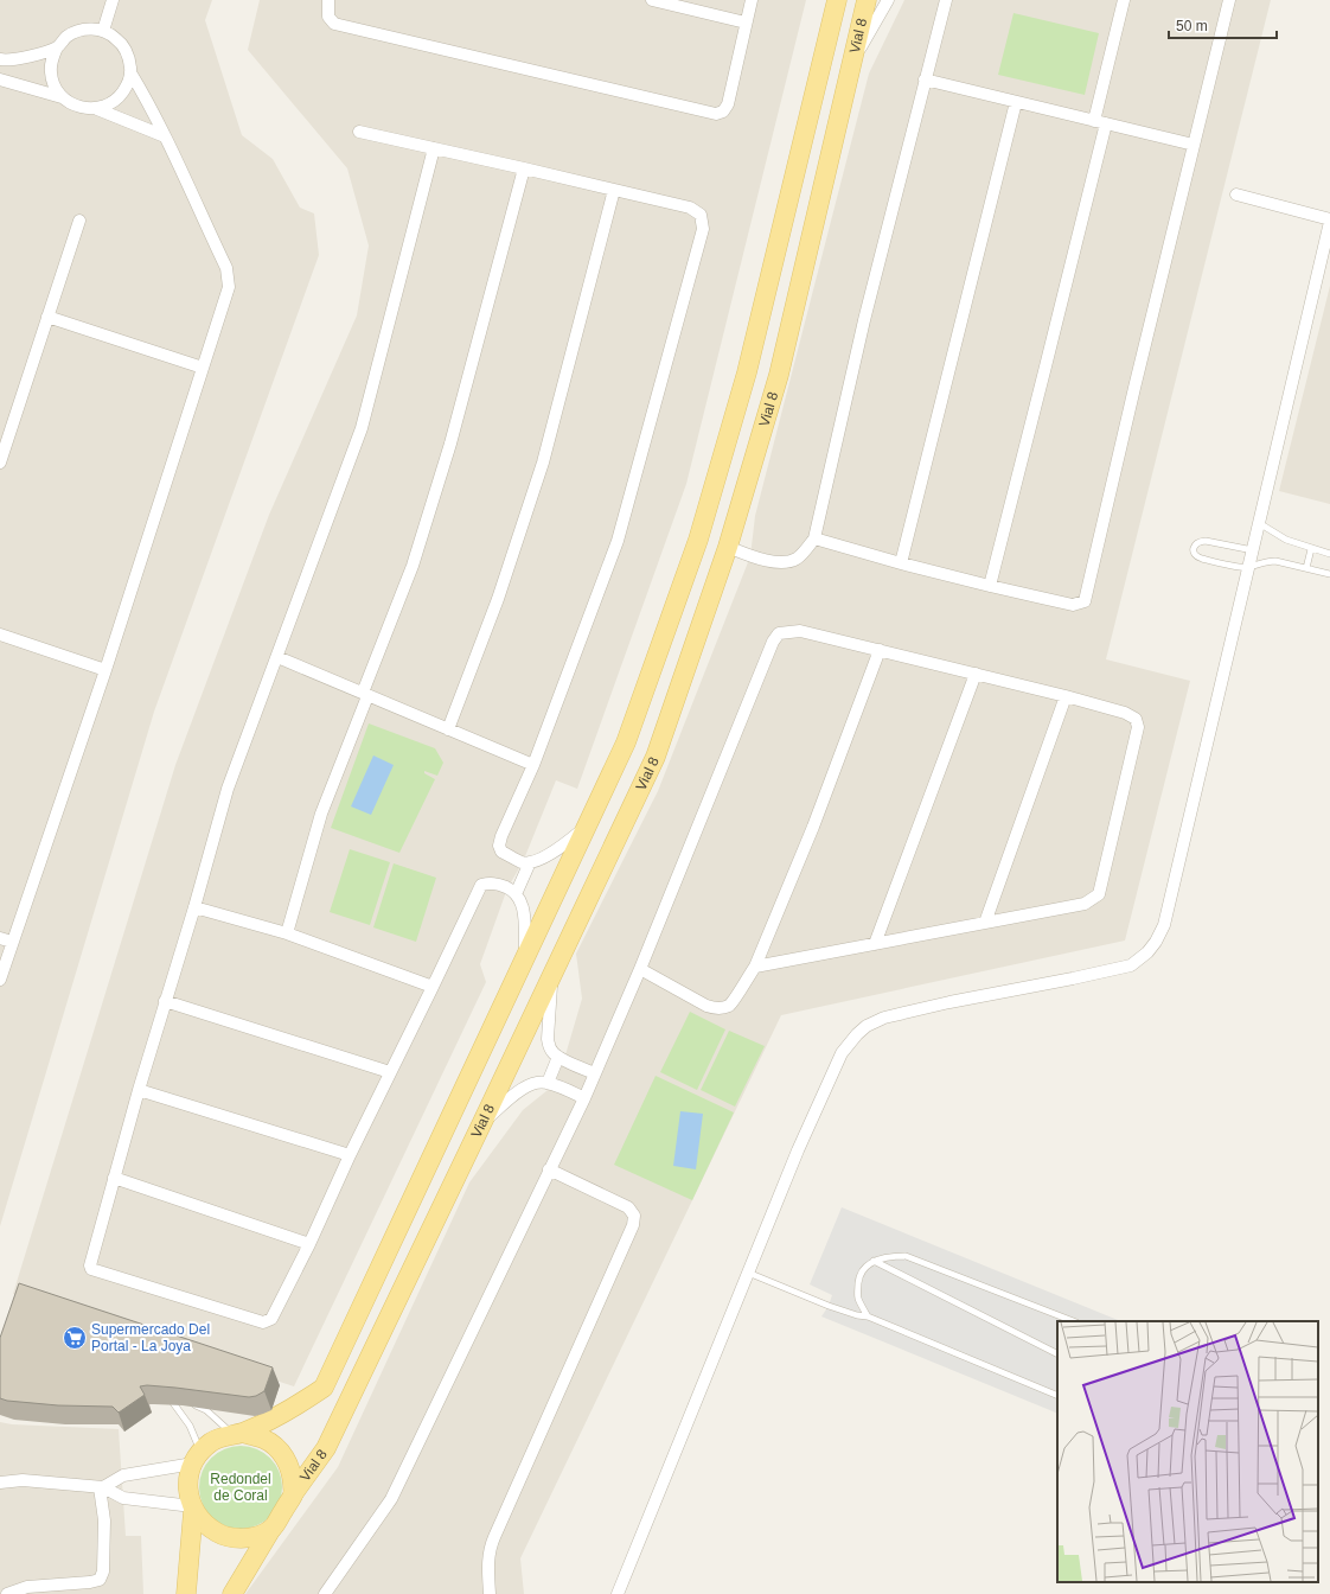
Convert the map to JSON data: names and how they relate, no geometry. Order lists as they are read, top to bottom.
{
  "streets": {
    "main road": ["Vial 8"]
  },
  "parks": ["Redondel de Coral"],
  "places": {
    "supermarket": ["Supermercado Del Portal - La Joya"]
  },
  "scale_bar": "50 m"
}
